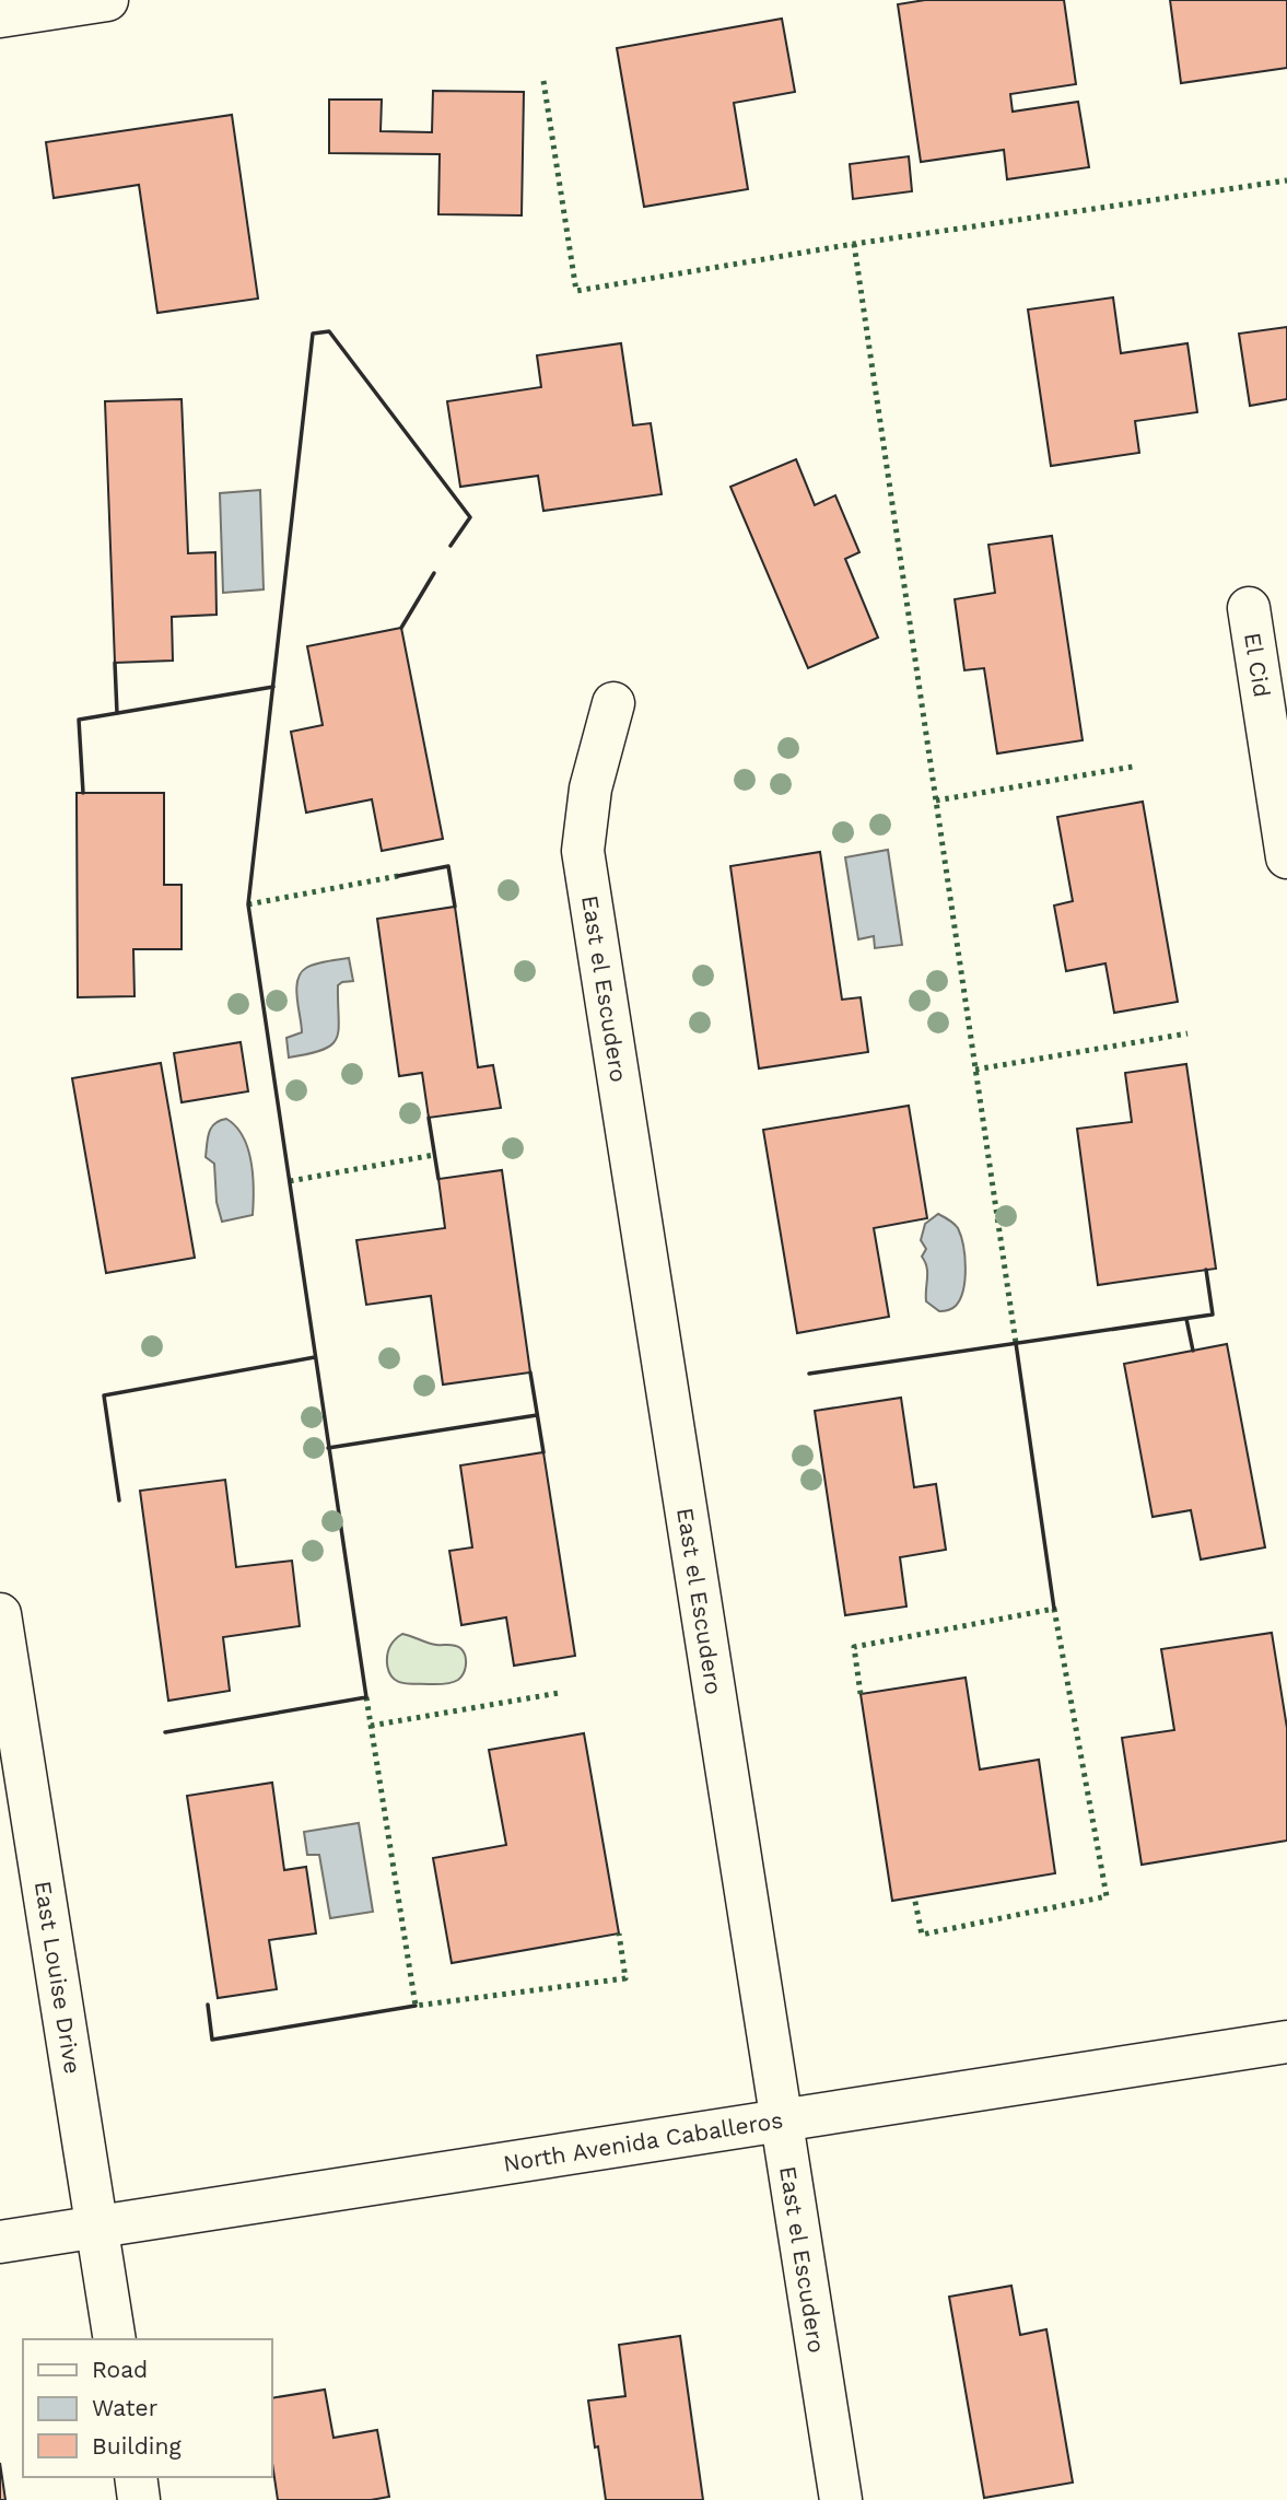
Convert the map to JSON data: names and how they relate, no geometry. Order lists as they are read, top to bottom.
{
  "streets": {
    "street": [
      "El Cid",
      "East el Escudero",
      "East Louise Drive",
      "North Avenida Caballeros"
    ]
  },
  "crossings": [
    ["East el Escudero", "North Avenida Caballeros"],
    ["East Louise Drive", "North Avenida Caballeros"]
  ],
  "legend": ["Road", "Water", "Building"]
}
